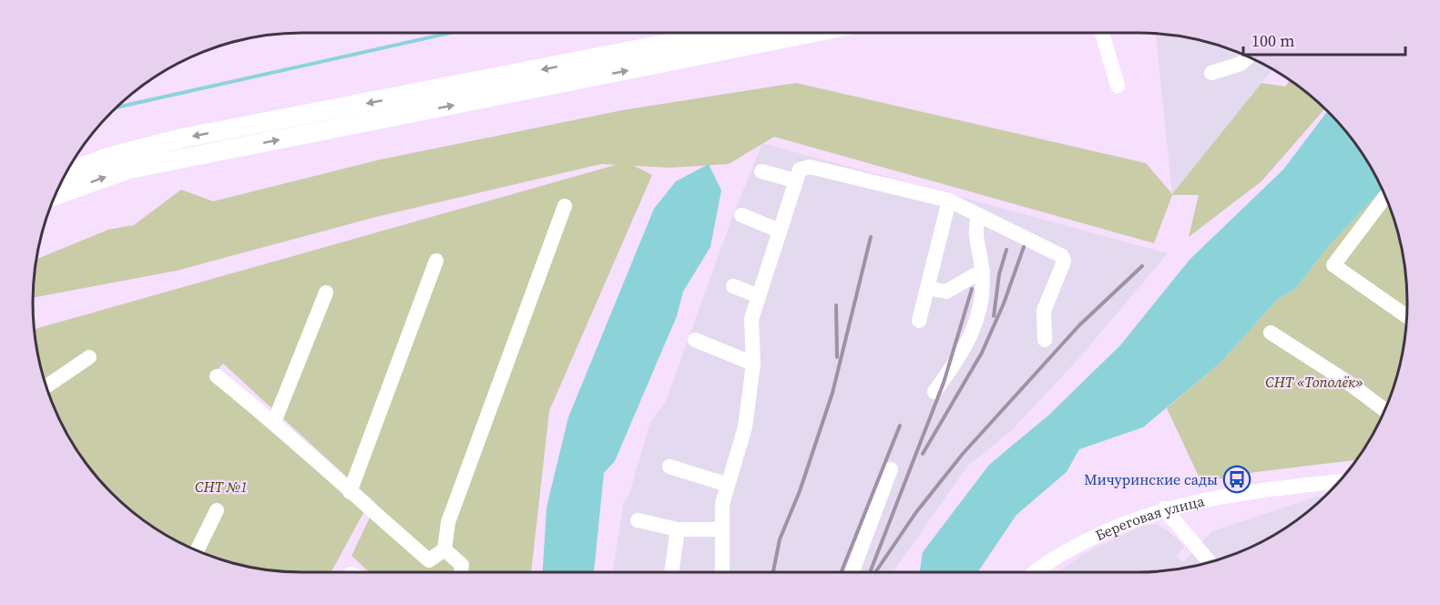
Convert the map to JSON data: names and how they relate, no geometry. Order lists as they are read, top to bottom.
{
  "streets": {
    "street": ["Береговая улица"]
  },
  "parks": ["СНТ «Тополёк»", "СНТ №1"],
  "places": {
    "bus stop": ["Мичуринские сады"]
  },
  "scale_bar": "100 m"
}
